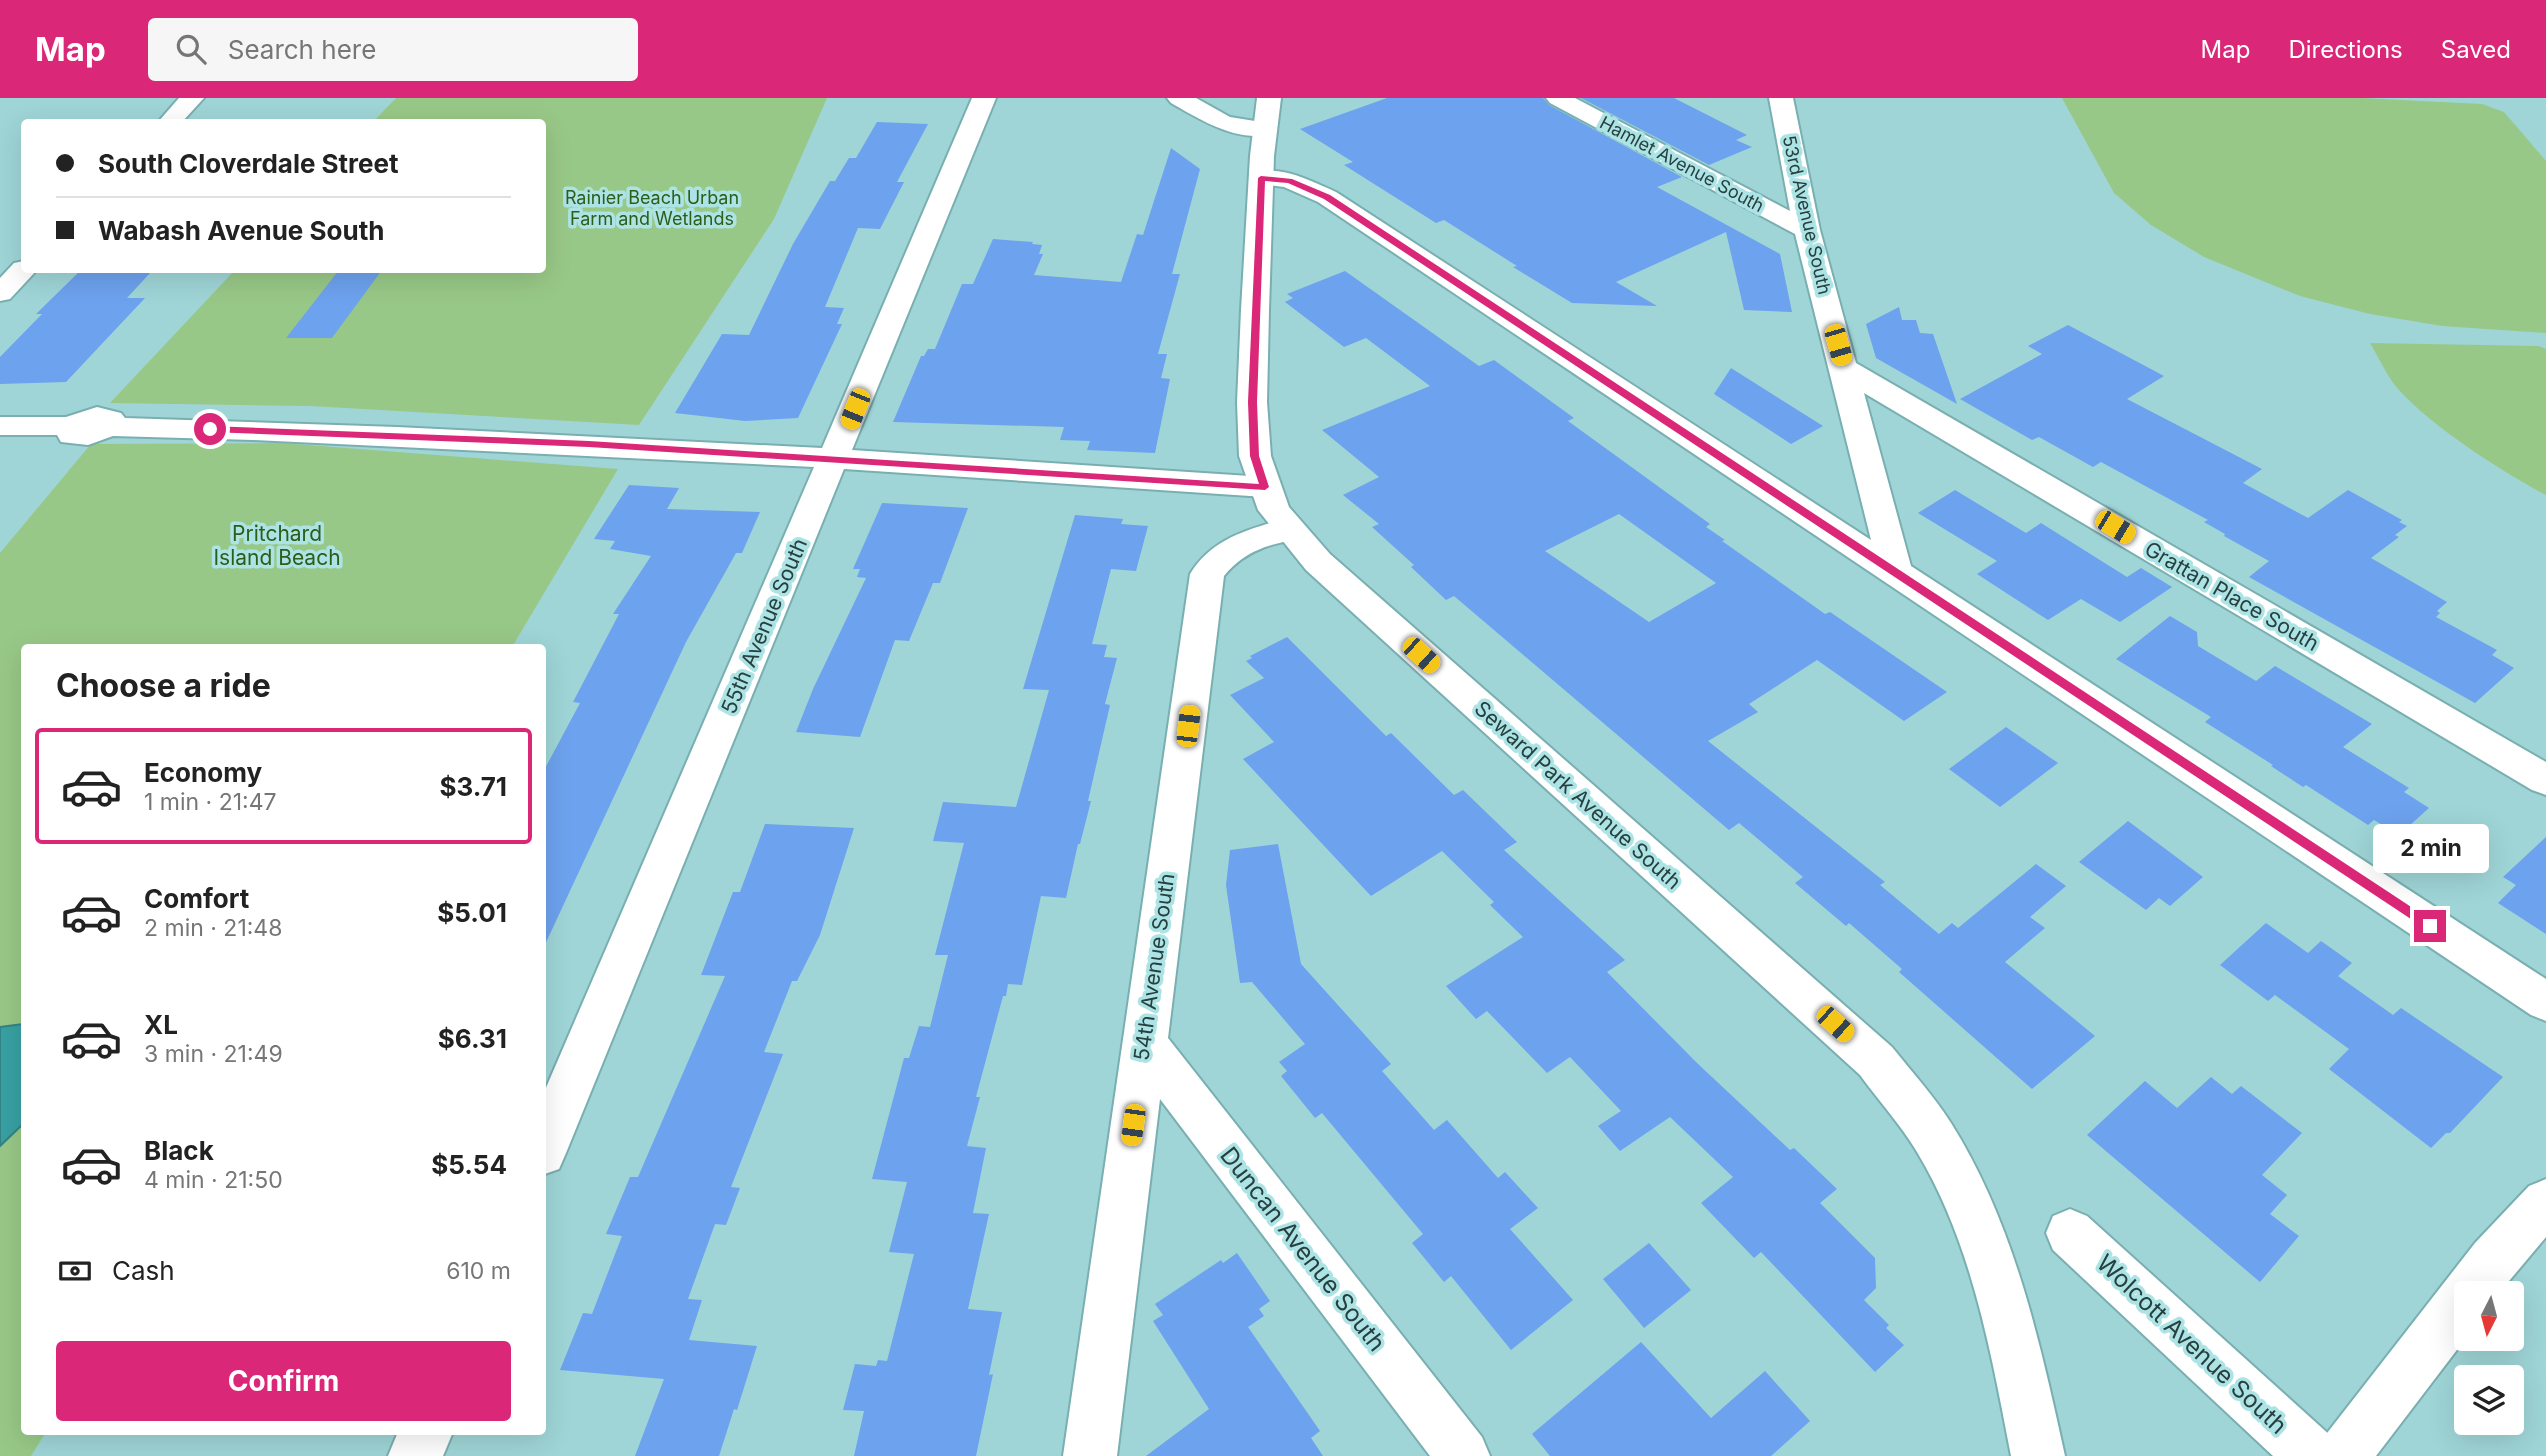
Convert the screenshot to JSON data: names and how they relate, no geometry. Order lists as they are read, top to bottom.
{
  "streets": {
    "street": [
      "Hamlet Avenue South",
      "53rd Avenue South",
      "Grattan Place South",
      "55th Avenue South",
      "Seward Park Avenue South",
      "54th Avenue South",
      "Duncan Avenue South",
      "Wolcott Avenue South"
    ]
  },
  "crossings": [
    ["Hamlet Avenue South", "53rd Avenue South"],
    ["53rd Avenue South", "Grattan Place South"],
    ["Seward Park Avenue South", "54th Avenue South"],
    ["54th Avenue South", "Duncan Avenue South"]
  ],
  "parks": ["Rainier Beach Urban Farm and Wetlands", "Pritchard Island Beach"],
  "north": "bottom",
  "page": {
    "header": "Map",
    "search": "Search here",
    "nav": ["Map", "Directions", "Saved"],
    "banner": ["South Cloverdale Street", "Wabash Avenue South"],
    "heading": "Choose a ride",
    "list": [
      {
        "name": "Economy",
        "note": "1 min · 21:47",
        "value": "$3.71"
      },
      {
        "name": "Comfort",
        "note": "2 min · 21:48",
        "value": "$5.01"
      },
      {
        "name": "XL",
        "note": "3 min · 21:49",
        "value": "$6.31"
      },
      {
        "name": "Black",
        "note": "4 min · 21:50",
        "value": "$5.54"
      }
    ],
    "bubble": "2 min",
    "pay": ["Cash", "610 m"],
    "buttons": "Confirm"
  }
}
